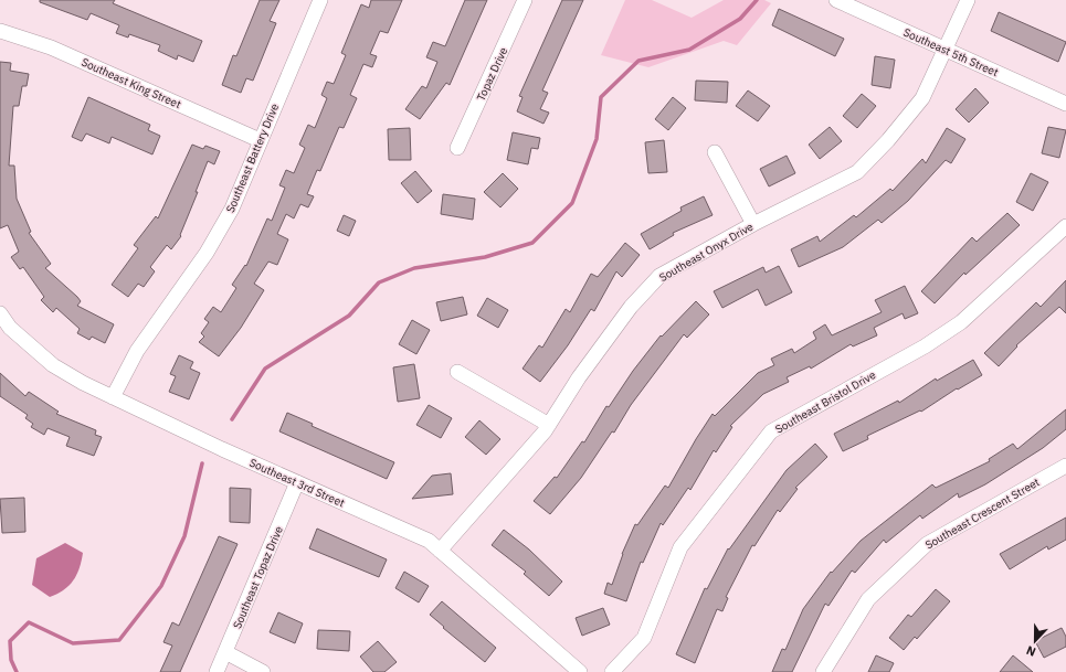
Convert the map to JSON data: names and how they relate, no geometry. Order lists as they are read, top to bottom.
{
  "streets": {
    "street": [
      "Southeast 5th Street",
      "Topaz Drive",
      "Southeast King Street",
      "Southeast Battery Drive",
      "Southeast Onyx Drive",
      "Southeast Bristol Drive",
      "Southeast 3rd Street",
      "Southeast Crescent Street",
      "Southeast Topaz Drive"
    ]
  },
  "crossings": [
    ["Southeast 5th Street", "Southeast Onyx Drive"],
    ["Southeast King Street", "Southeast Battery Drive"],
    ["Southeast Battery Drive", "Southeast 3rd Street"],
    ["Southeast Onyx Drive", "Southeast 3rd Street"],
    ["Southeast 3rd Street", "Southeast Topaz Drive"]
  ],
  "north": "bottom"
}
